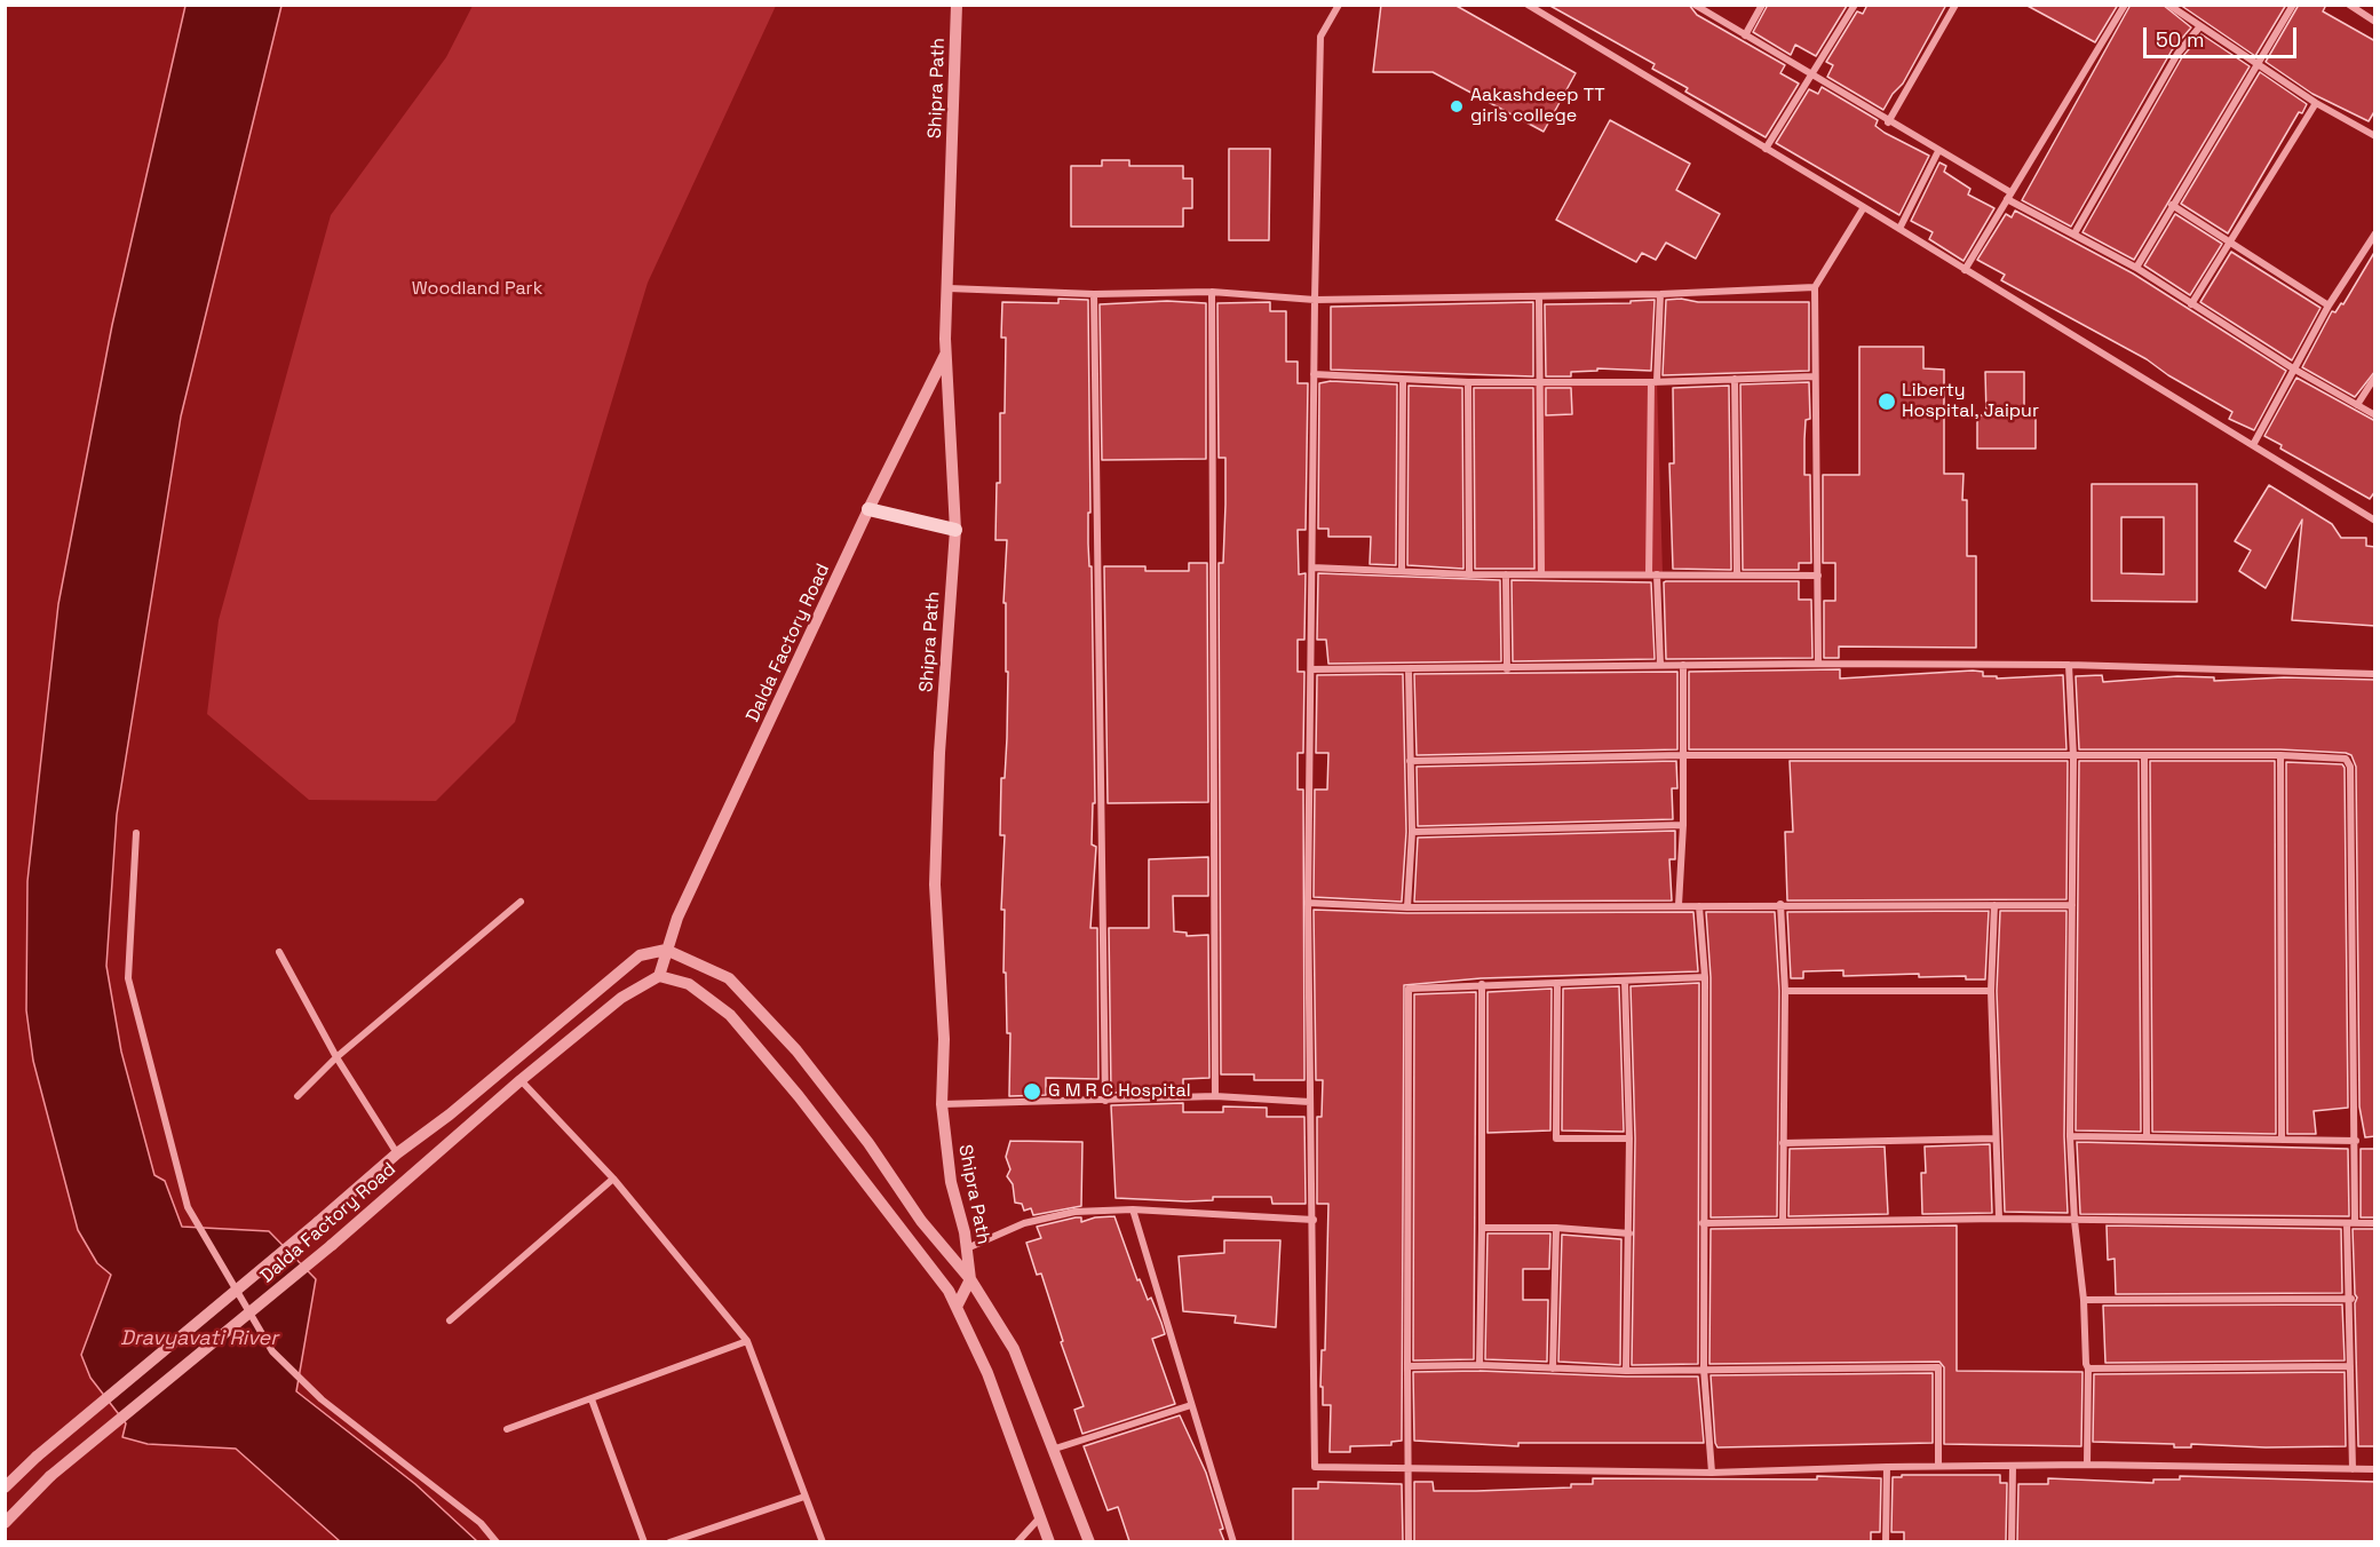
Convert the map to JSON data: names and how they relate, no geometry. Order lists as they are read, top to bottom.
{
  "streets": {
    "street": ["Shipra Path", "Dalda Factory Road"]
  },
  "crossings": [
    ["Shipra Path", "Dalda Factory Road"]
  ],
  "water": ["Dravyavati River"],
  "parks": ["Woodland Park"],
  "places": ["Aakashdeep TT girls college", "Liberty Hospital, Jaipur", "G M R C Hospital"],
  "scale_bar": "50 m"
}
